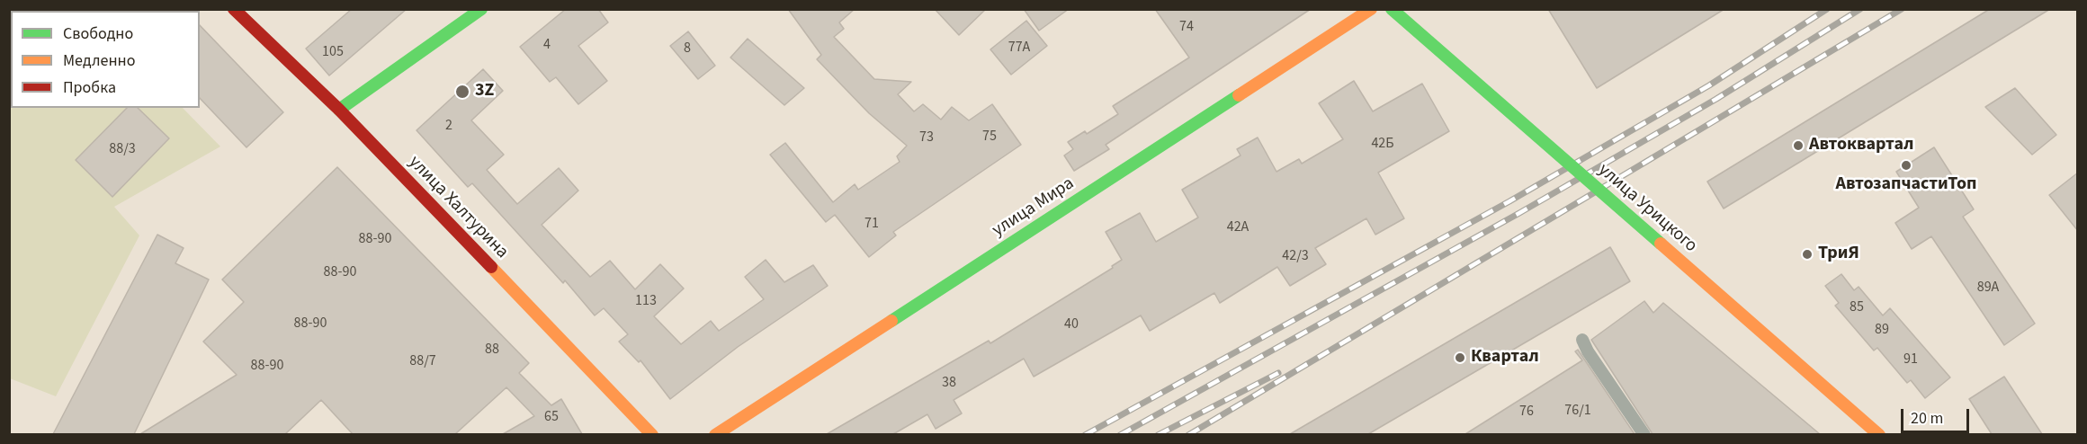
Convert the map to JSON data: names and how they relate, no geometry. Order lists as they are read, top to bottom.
{
  "streets": {
    "main road": ["улица Халтурина", "улица Мира", "улица Урицкого"]
  },
  "places": [
    "3Z",
    "Автоквартал",
    "АвтозапчастиТоп",
    "ТриЯ",
    "Квартал"
  ],
  "house_numbers": [
    "74",
    "4",
    "77А",
    "8",
    "105",
    "2",
    "75",
    "73",
    "42Б",
    "88/3",
    "71",
    "42А",
    "88-90",
    "42/3",
    "88-90",
    "89А",
    "113",
    "85",
    "88-90",
    "40",
    "89",
    "88",
    "91",
    "88/7",
    "88-90",
    "38",
    "76/1",
    "76",
    "65"
  ],
  "legend": ["Свободно", "Медленно", "Пробка"],
  "scale_bar": "20 m"
}
